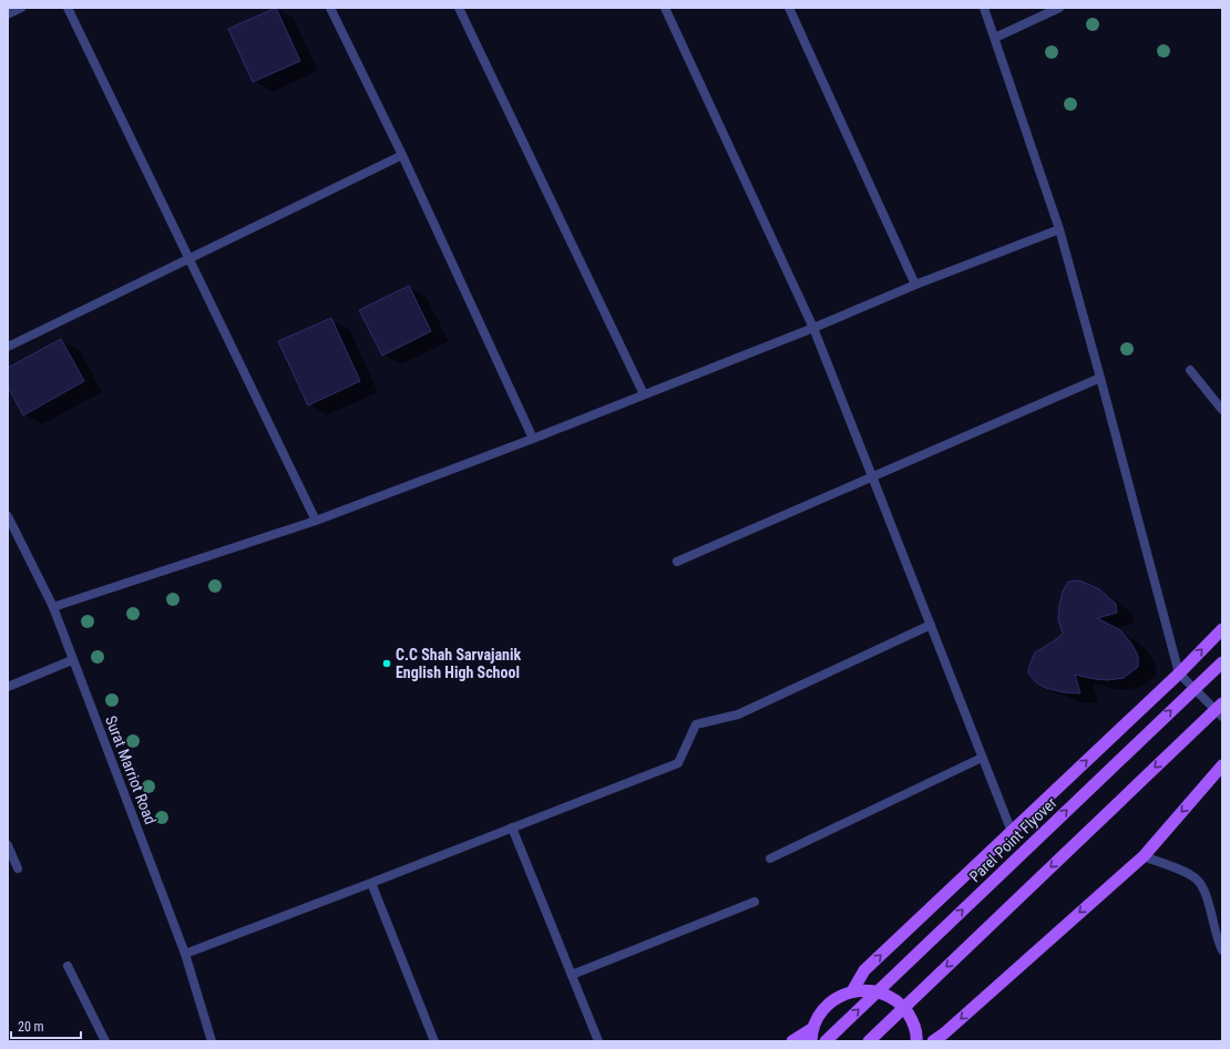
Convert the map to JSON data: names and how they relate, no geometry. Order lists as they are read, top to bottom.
{
  "streets": {
    "main road": ["Parel Point Flyover"],
    "street": ["Surat Marriot Road"]
  },
  "places": ["C.C Shah Sarvajanik English High School"],
  "scale_bar": "20 m"
}
